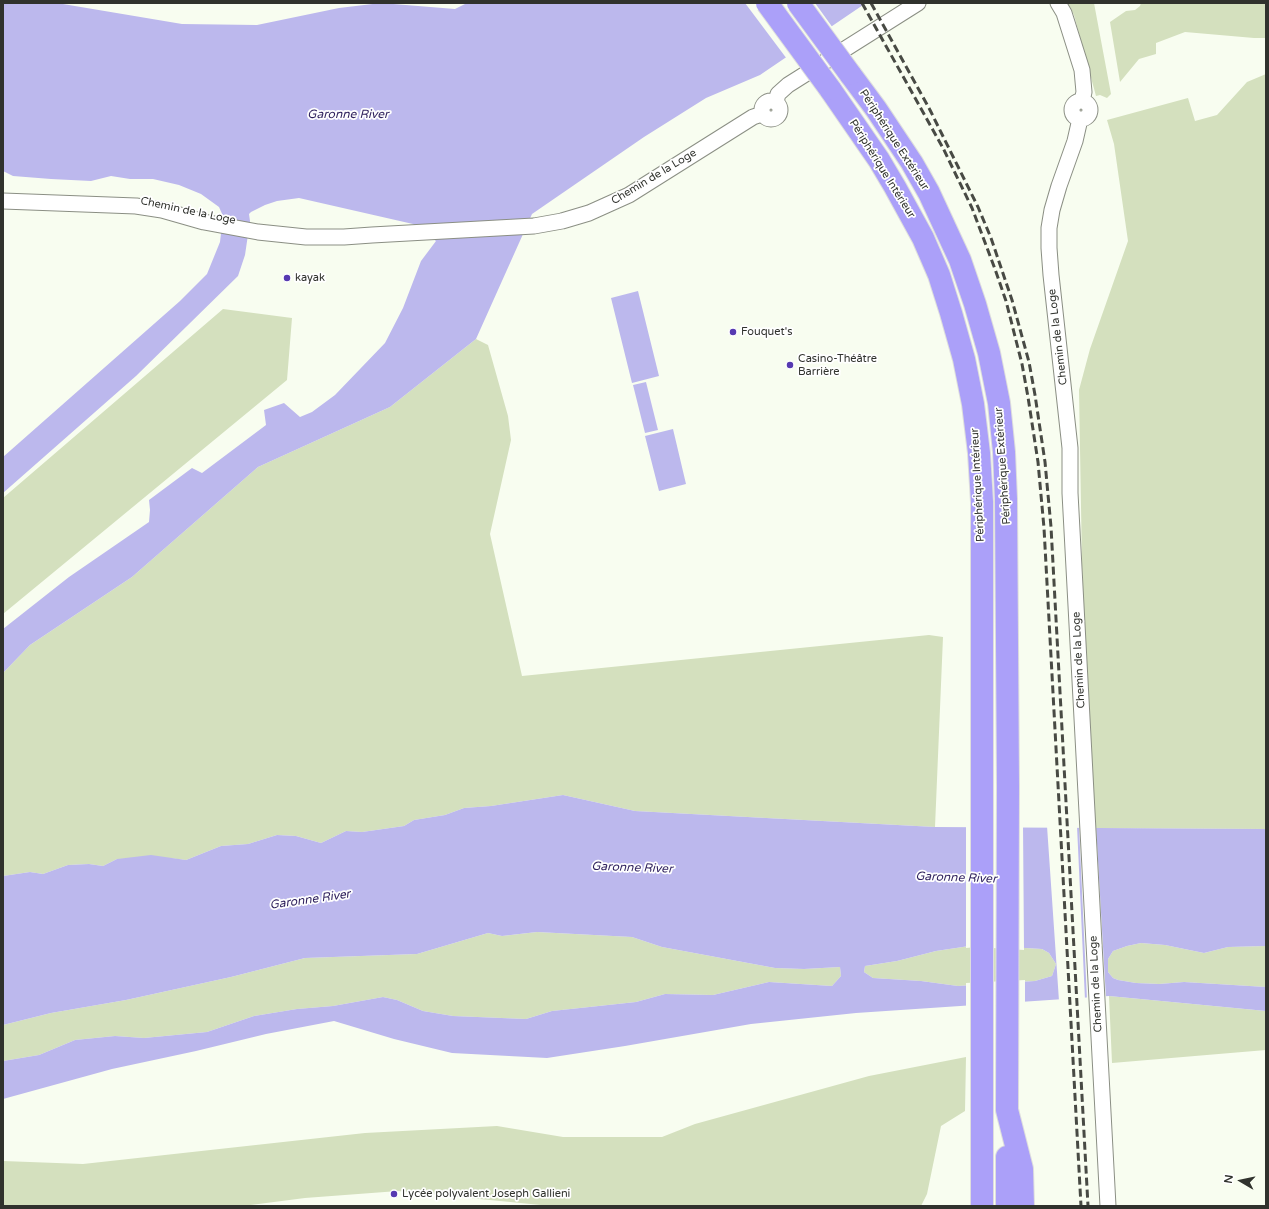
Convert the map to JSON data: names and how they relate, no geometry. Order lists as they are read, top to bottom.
{
  "streets": {
    "highway": ["Périphérique Extérieur", "Périphérique Intérieur"],
    "street": ["Chemin de la Loge"]
  },
  "water": ["Garonne River"],
  "places": [
    "kayak",
    "Fouquet's",
    "Casino-Théâtre Barrière",
    "Lycée polyvalent Joseph Gallieni"
  ],
  "north": "left"
}
